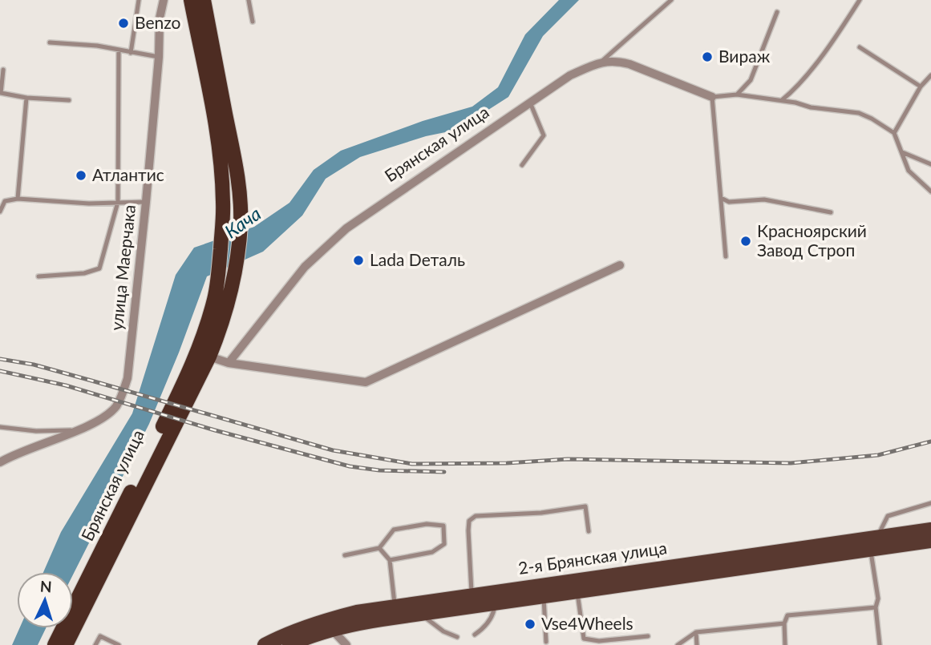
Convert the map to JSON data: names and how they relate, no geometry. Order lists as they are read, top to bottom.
{
  "streets": {
    "highway": ["Брянская улица"],
    "main road": ["2-я Брянская улица"],
    "street": ["улица Маерчака"]
  },
  "water": ["Кача"],
  "places": [
    "Benzo",
    "Вираж",
    "Атлантис",
    "Красноярский Завод Строп",
    "Lada Dеталь",
    "Vse4Wheels"
  ],
  "north": "top"
}
